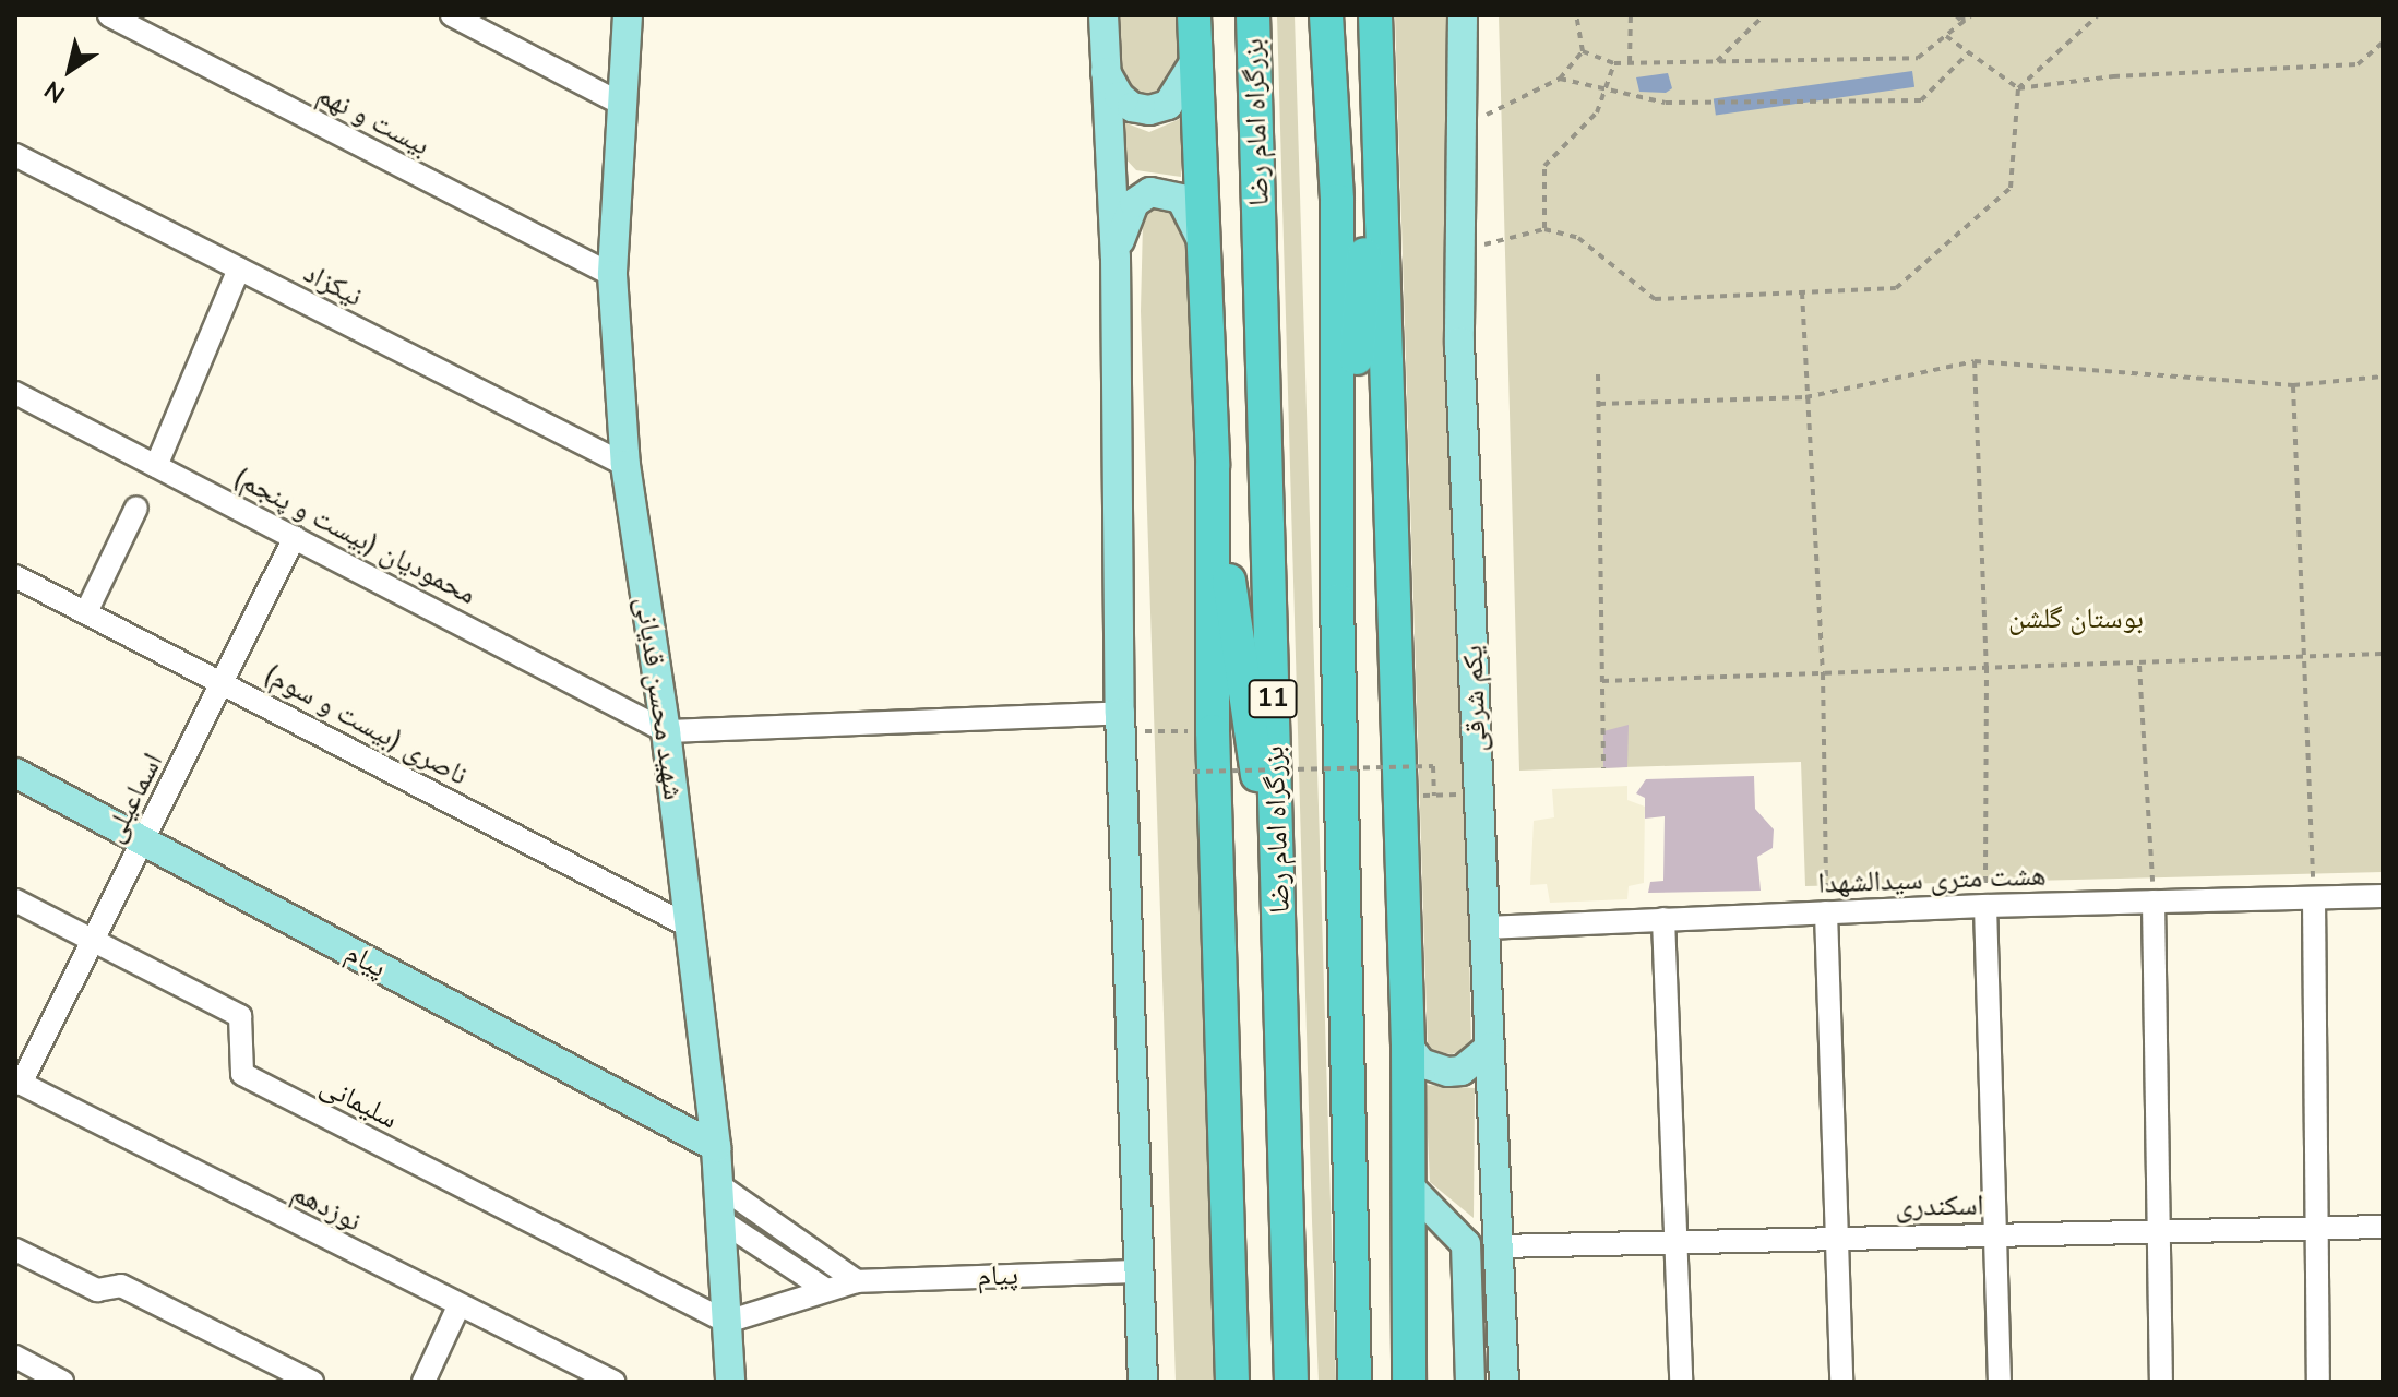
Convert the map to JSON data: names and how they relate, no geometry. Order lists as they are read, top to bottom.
{
  "streets": {
    "highway": ["بزرگراه امام رضا", "11"],
    "main road": ["شهید محسن قدیانی", "یکم شرقی", "پیام"],
    "street": [
      "بیست و نهم",
      "نیکزاد",
      "محمودیان (بیست و پنجم)",
      "ناصری (بیست و سوم)",
      "اسماعیلی",
      "هشت متری سیدالشهدا",
      "سلیمانی",
      "اسکندری",
      "نوزدهم"
    ]
  },
  "crossings": [
    ["بیست و نهم", "شهید محسن قدیانی"],
    ["نیکزاد", "شهید محسن قدیانی"],
    ["محمودیان (بیست و پنجم)", "شهید محسن قدیانی"],
    ["محمودیان (بیست و پنجم)", "اسماعیلی"],
    ["شهید محسن قدیانی", "ناصری (بیست و سوم)"],
    ["شهید محسن قدیانی", "پیام"],
    ["شهید محسن قدیانی", "سلیمانی"],
    ["یکم شرقی", "هشت متری سیدالشهدا"],
    ["یکم شرقی", "اسکندری"],
    ["ناصری (بیست و سوم)", "اسماعیلی"],
    ["اسماعیلی", "پیام"],
    ["اسماعیلی", "سلیمانی"],
    ["اسماعیلی", "نوزدهم"],
    ["پیام", "سلیمانی"]
  ],
  "parks": ["بوستان گلشن"],
  "north": "bottom left"
}
